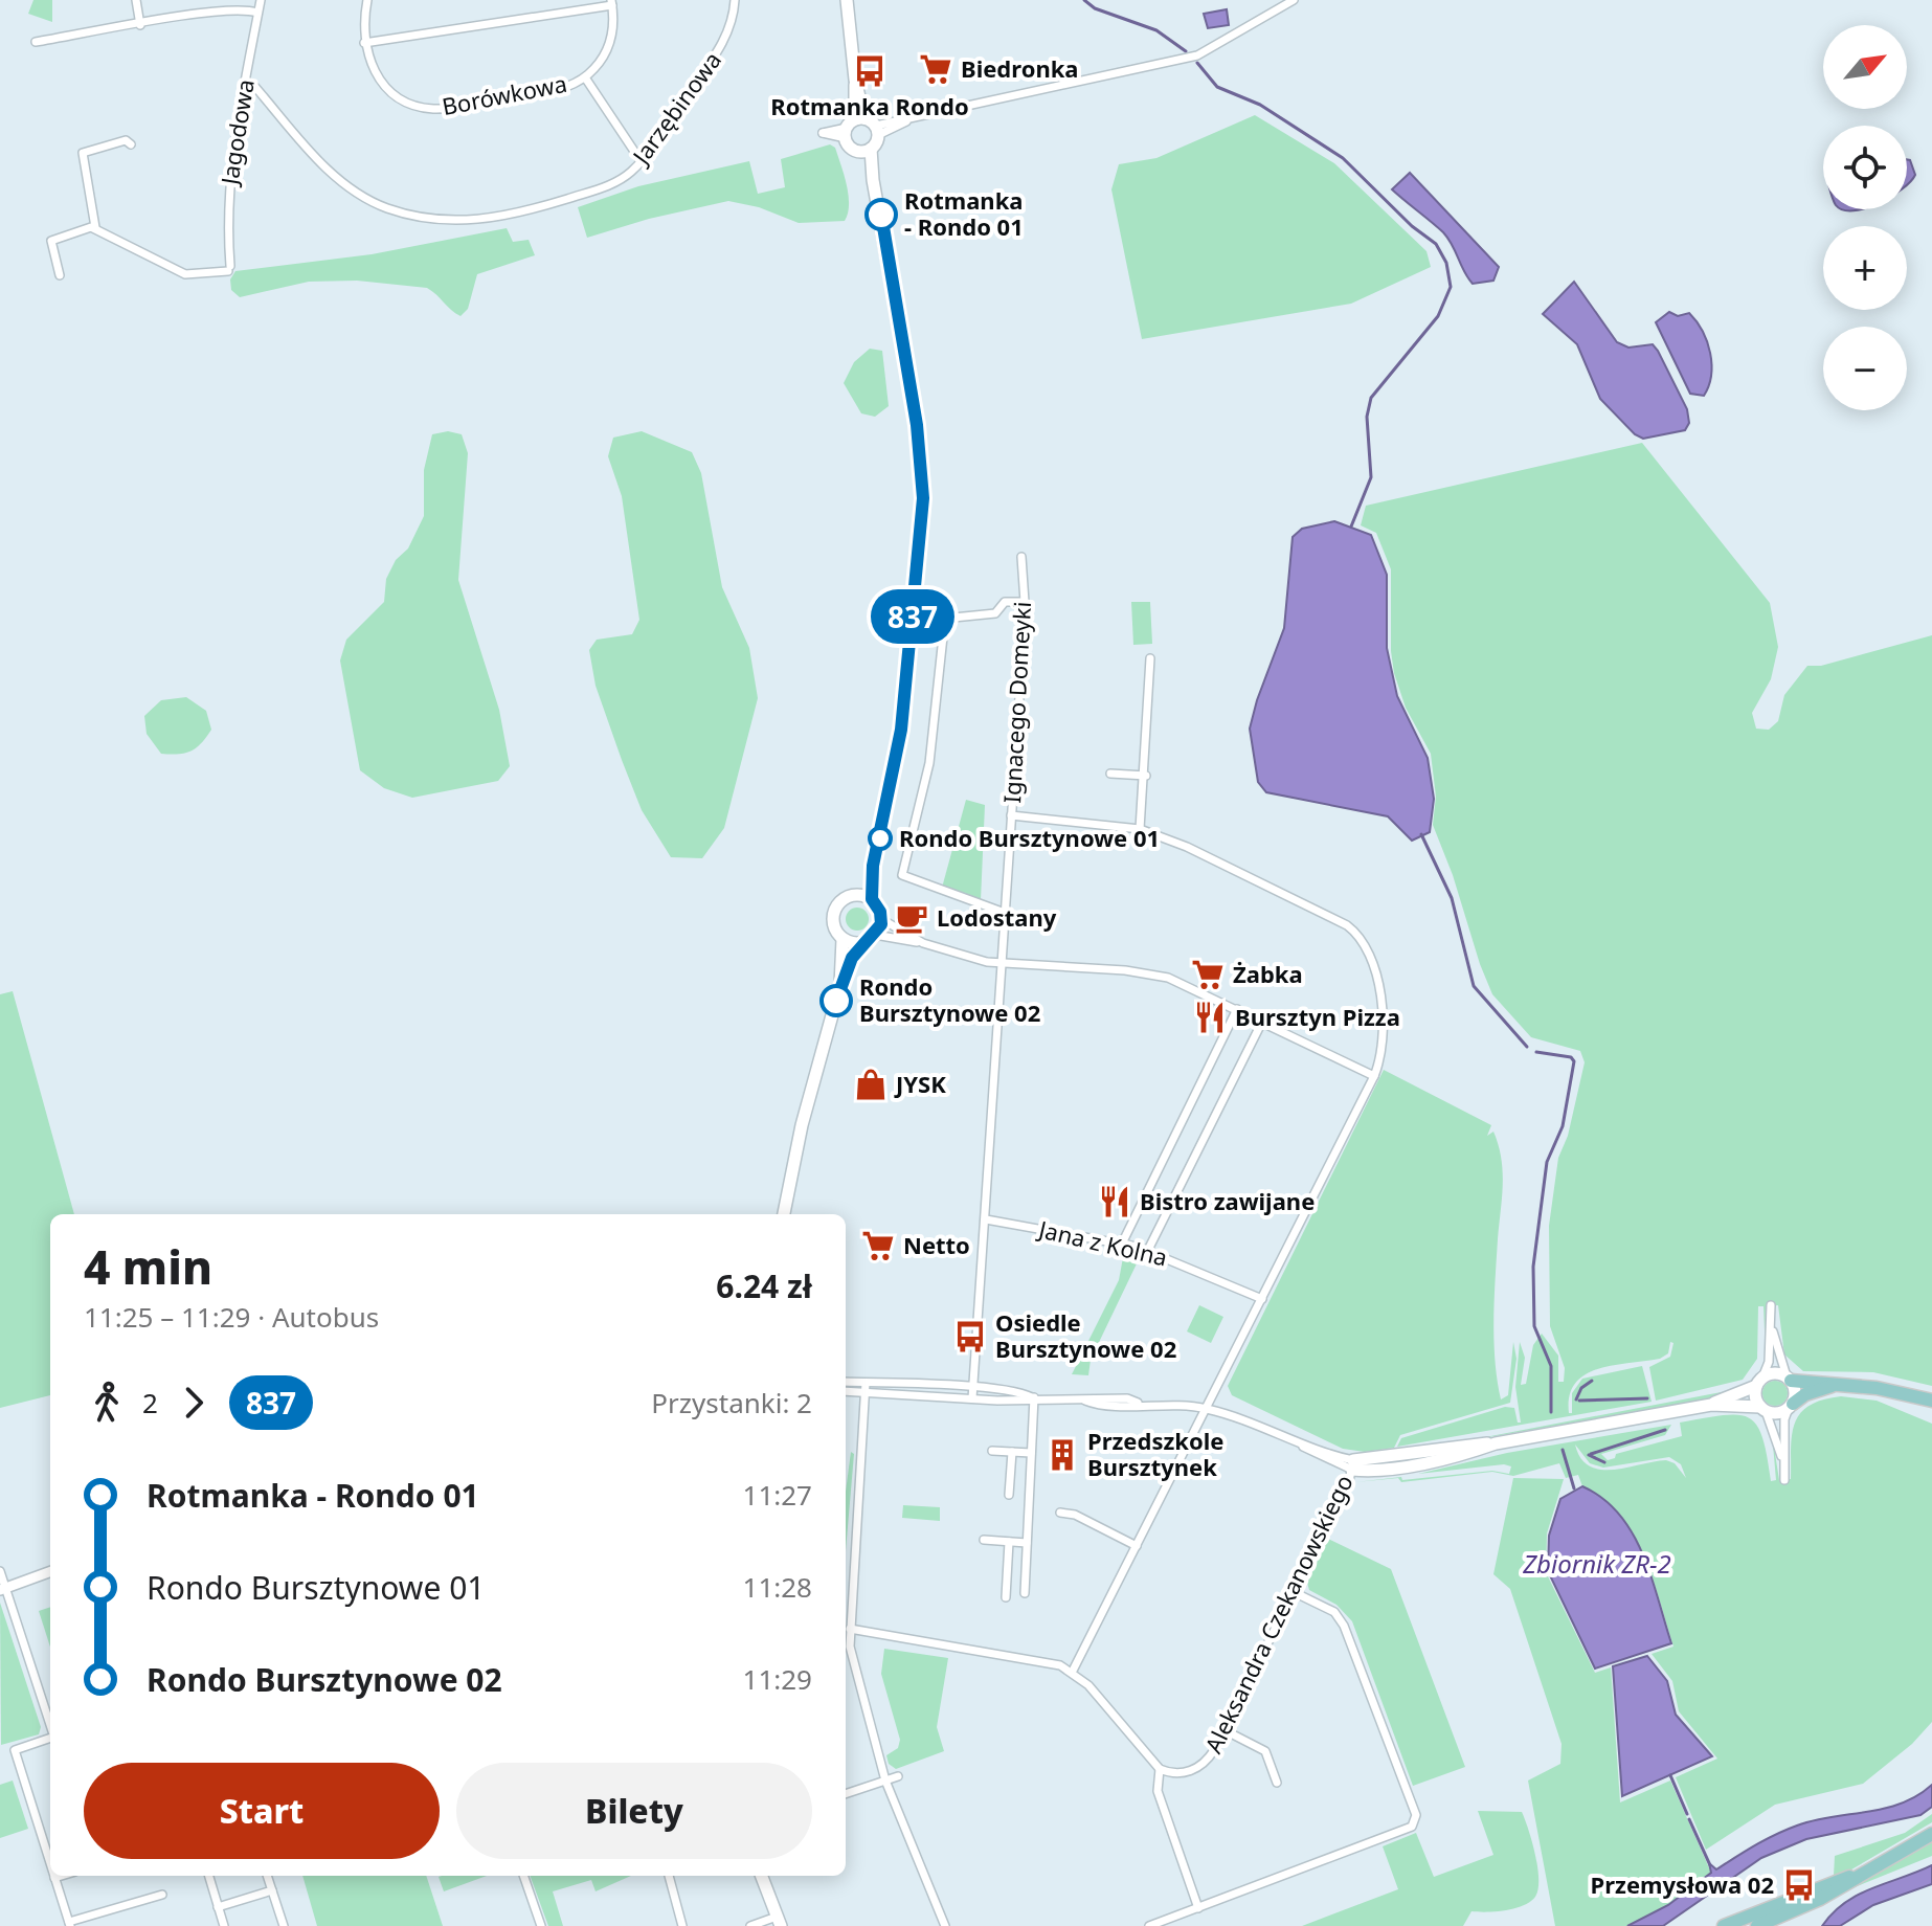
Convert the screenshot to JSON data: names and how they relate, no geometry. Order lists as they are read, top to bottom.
{
  "streets": {
    "street": [
      "Borówkowa",
      "Jarzębinowa",
      "Jagodowa",
      "Ignacego Domeyki",
      "Jana z Kolna",
      "Aleksandra Czekanowskiego"
    ]
  },
  "crossings": [
    ["Jarzębinowa", "Jagodowa"],
    ["Ignacego Domeyki", "Jana z Kolna"]
  ],
  "water": ["Zbiornik ZR-2"],
  "places": {
    "supermarket": ["Biedronka", "Żabka", "Netto"],
    "bus stop": ["Rotmanka Rondo", "Osiedle Bursztynowe 02", "Przemysłowa 02"],
    "other": ["Rotmanka - Rondo 01", "Rondo Bursztynowe 01", "Rondo Bursztynowe 02"],
    "cafe": ["Lodostany"],
    "restaurant": ["Bursztyn Pizza", "Bistro zawijane"],
    "shop": ["JYSK"],
    "building": ["Przedszkole Bursztynek"]
  },
  "lines": ["bus line 837"],
  "north": "top right",
  "page": {
    "on_map": "837",
    "map_buttons": ["+", "−"],
    "heading": ["4 min", "11:25 – 11:29 · Autobus", "6.24 zł"],
    "legs": ["2", "837", "Przystanki: 2"],
    "list": [
      {
        "name": "Rotmanka - Rondo 01",
        "value": "11:27"
      },
      {
        "name": "Rondo Bursztynowe 01",
        "value": "11:28"
      },
      {
        "name": "Rondo Bursztynowe 02",
        "value": "11:29"
      }
    ],
    "buttons": ["Start", "Bilety"]
  }
}
